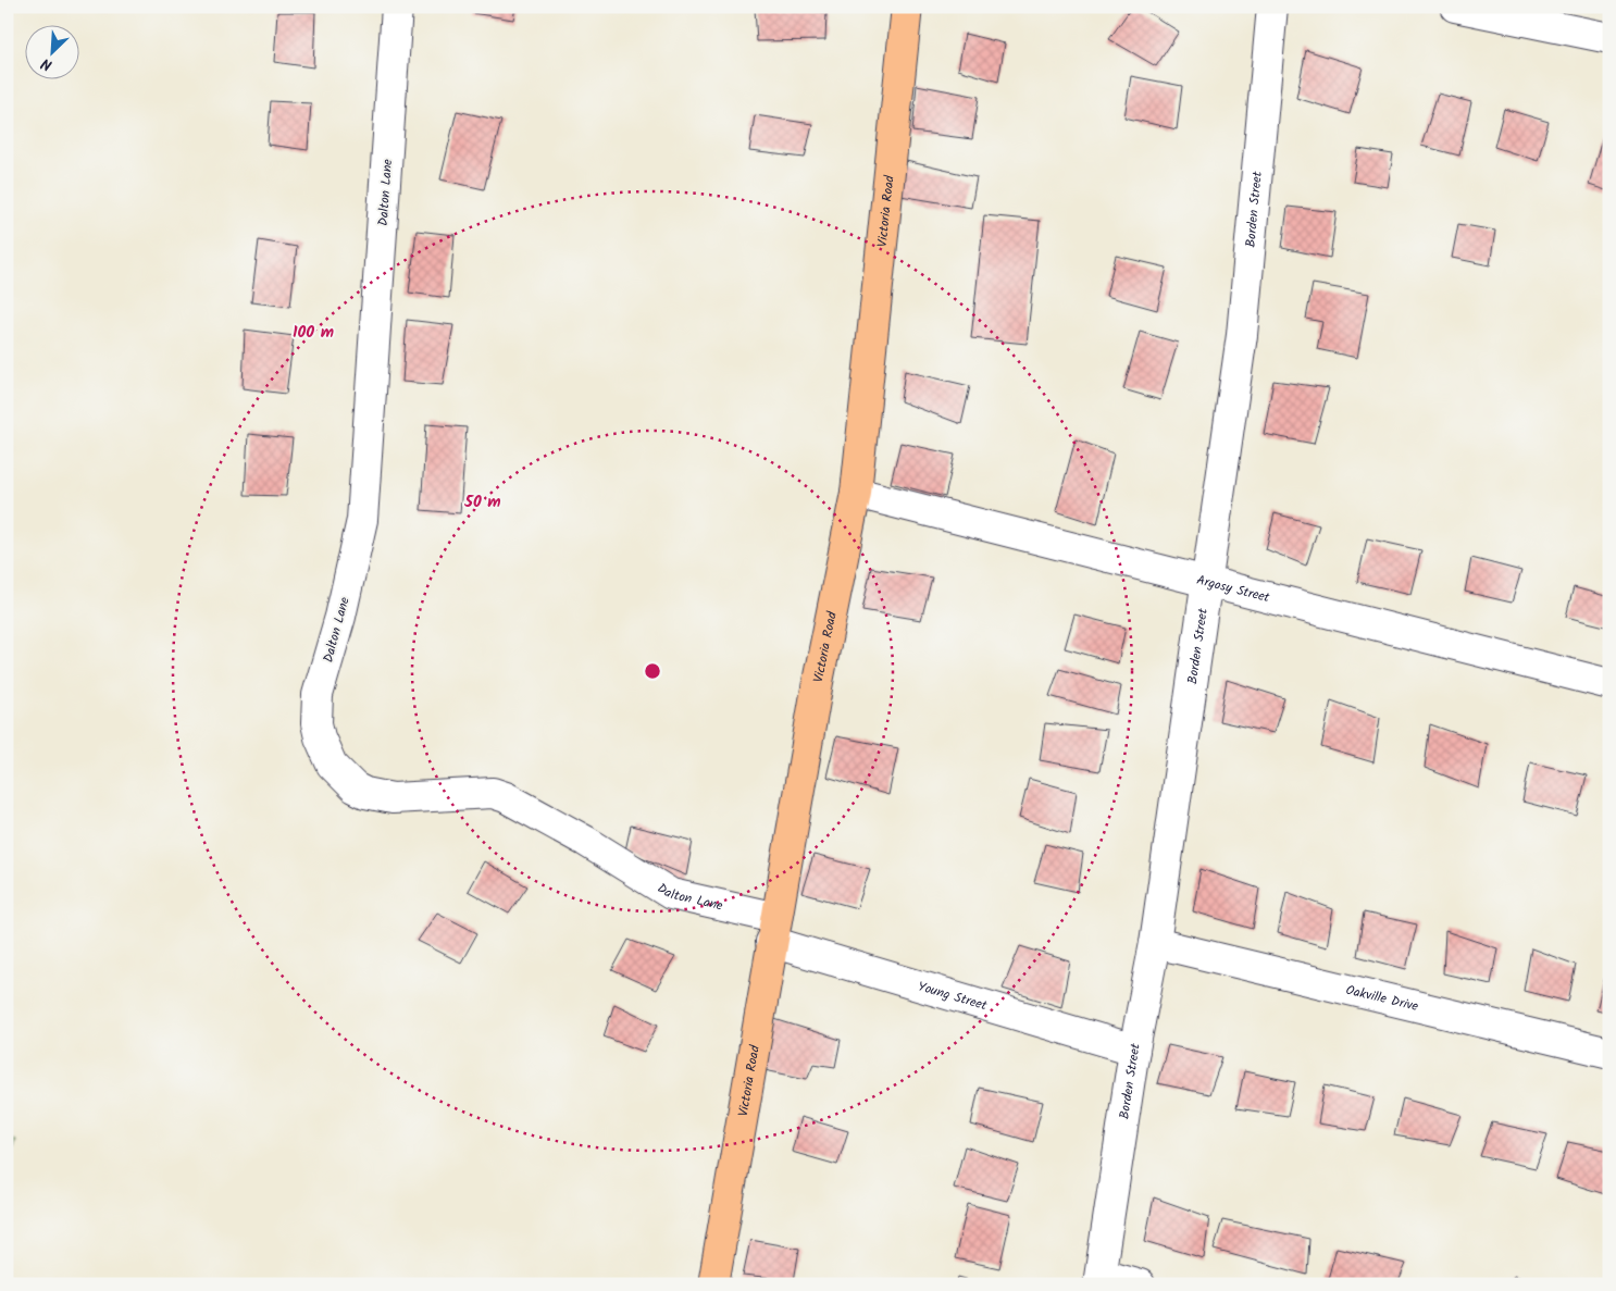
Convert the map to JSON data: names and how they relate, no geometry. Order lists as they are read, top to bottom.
{
  "streets": {
    "main road": ["Victoria Road"],
    "street": [
      "Dalton Lane",
      "Borden Street",
      "Argosy Street",
      "Young Street",
      "Oakville Drive"
    ]
  },
  "crossings": [
    ["Dalton Lane", "Victoria Road"],
    ["Dalton Lane", "Young Street"],
    ["Borden Street", "Argosy Street"],
    ["Borden Street", "Young Street"],
    ["Borden Street", "Oakville Drive"],
    ["Victoria Road", "Argosy Street"],
    ["Victoria Road", "Young Street"]
  ],
  "north": "bottom left",
  "rings": ["100 m", "50 m"]
}
